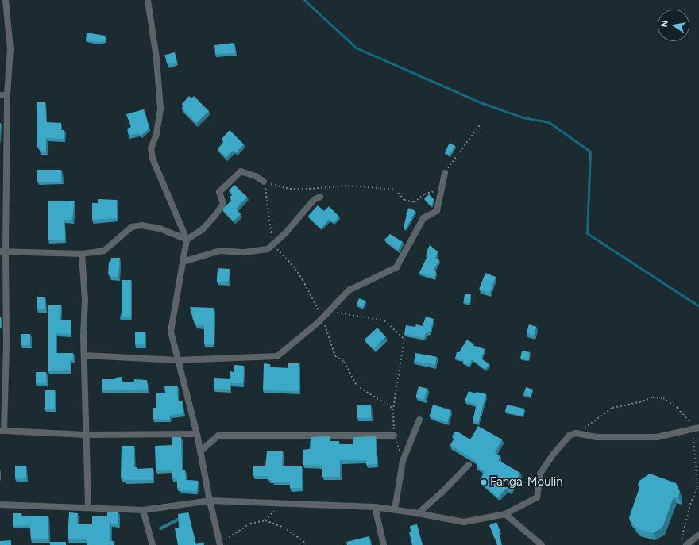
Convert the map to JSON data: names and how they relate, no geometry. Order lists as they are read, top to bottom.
{
  "places": ["Fanga-Moulin"],
  "north": "left"
}
